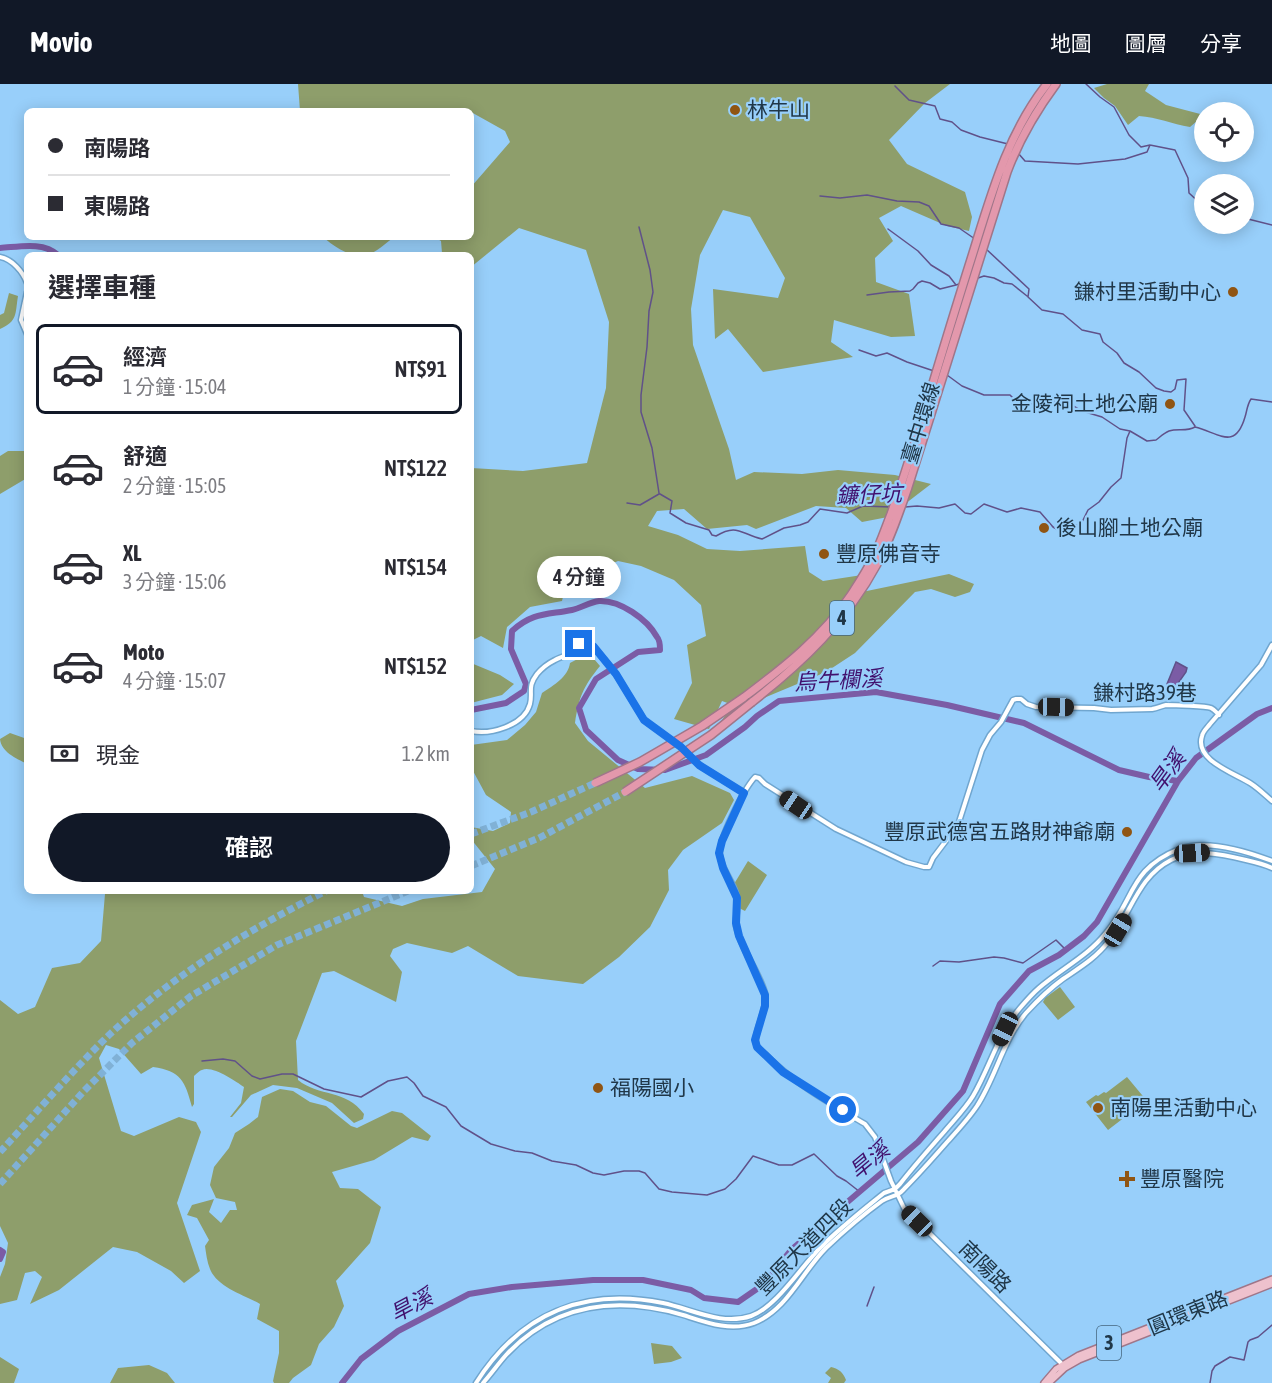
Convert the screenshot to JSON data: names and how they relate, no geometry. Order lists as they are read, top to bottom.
{
  "streets": {
    "highway": ["臺中環線", "4"],
    "main road": ["圓環東路", "3"],
    "street": ["鎌村路39巷", "豐原大道四段", "南陽路"]
  },
  "crossings": [
    ["鎌村路39巷", "南陽路"],
    ["豐原大道四段", "南陽路"],
    ["南陽路", "圓環東路"]
  ],
  "water": ["鐮仔坑", "烏牛欄溪", "旱溪"],
  "places": {
    "other": [
      "林牛山",
      "鎌村里活動中心",
      "金陵祠土地公廟",
      "後山腳土地公廟",
      "豐原佛音寺",
      "豐原武德宮五路財神爺廟",
      "福陽國小",
      "南陽里活動中心"
    ],
    "health": ["豐原醫院"]
  },
  "page": {
    "header": "Movio",
    "nav": ["地圖", "圖層", "分享"],
    "banner": ["南陽路", "東陽路"],
    "heading": "選擇車種",
    "list": [
      {
        "name": "經濟",
        "note": "1 分鐘 · 15:04",
        "value": "NT$91"
      },
      {
        "name": "舒適",
        "note": "2 分鐘 · 15:05",
        "value": "NT$122"
      },
      {
        "name": "XL",
        "note": "3 分鐘 · 15:06",
        "value": "NT$154"
      },
      {
        "name": "Moto",
        "note": "4 分鐘 · 15:07",
        "value": "NT$152"
      }
    ],
    "bubble": "4 分鐘",
    "pay": ["現金", "1.2 km"],
    "buttons": "確認"
  }
}
